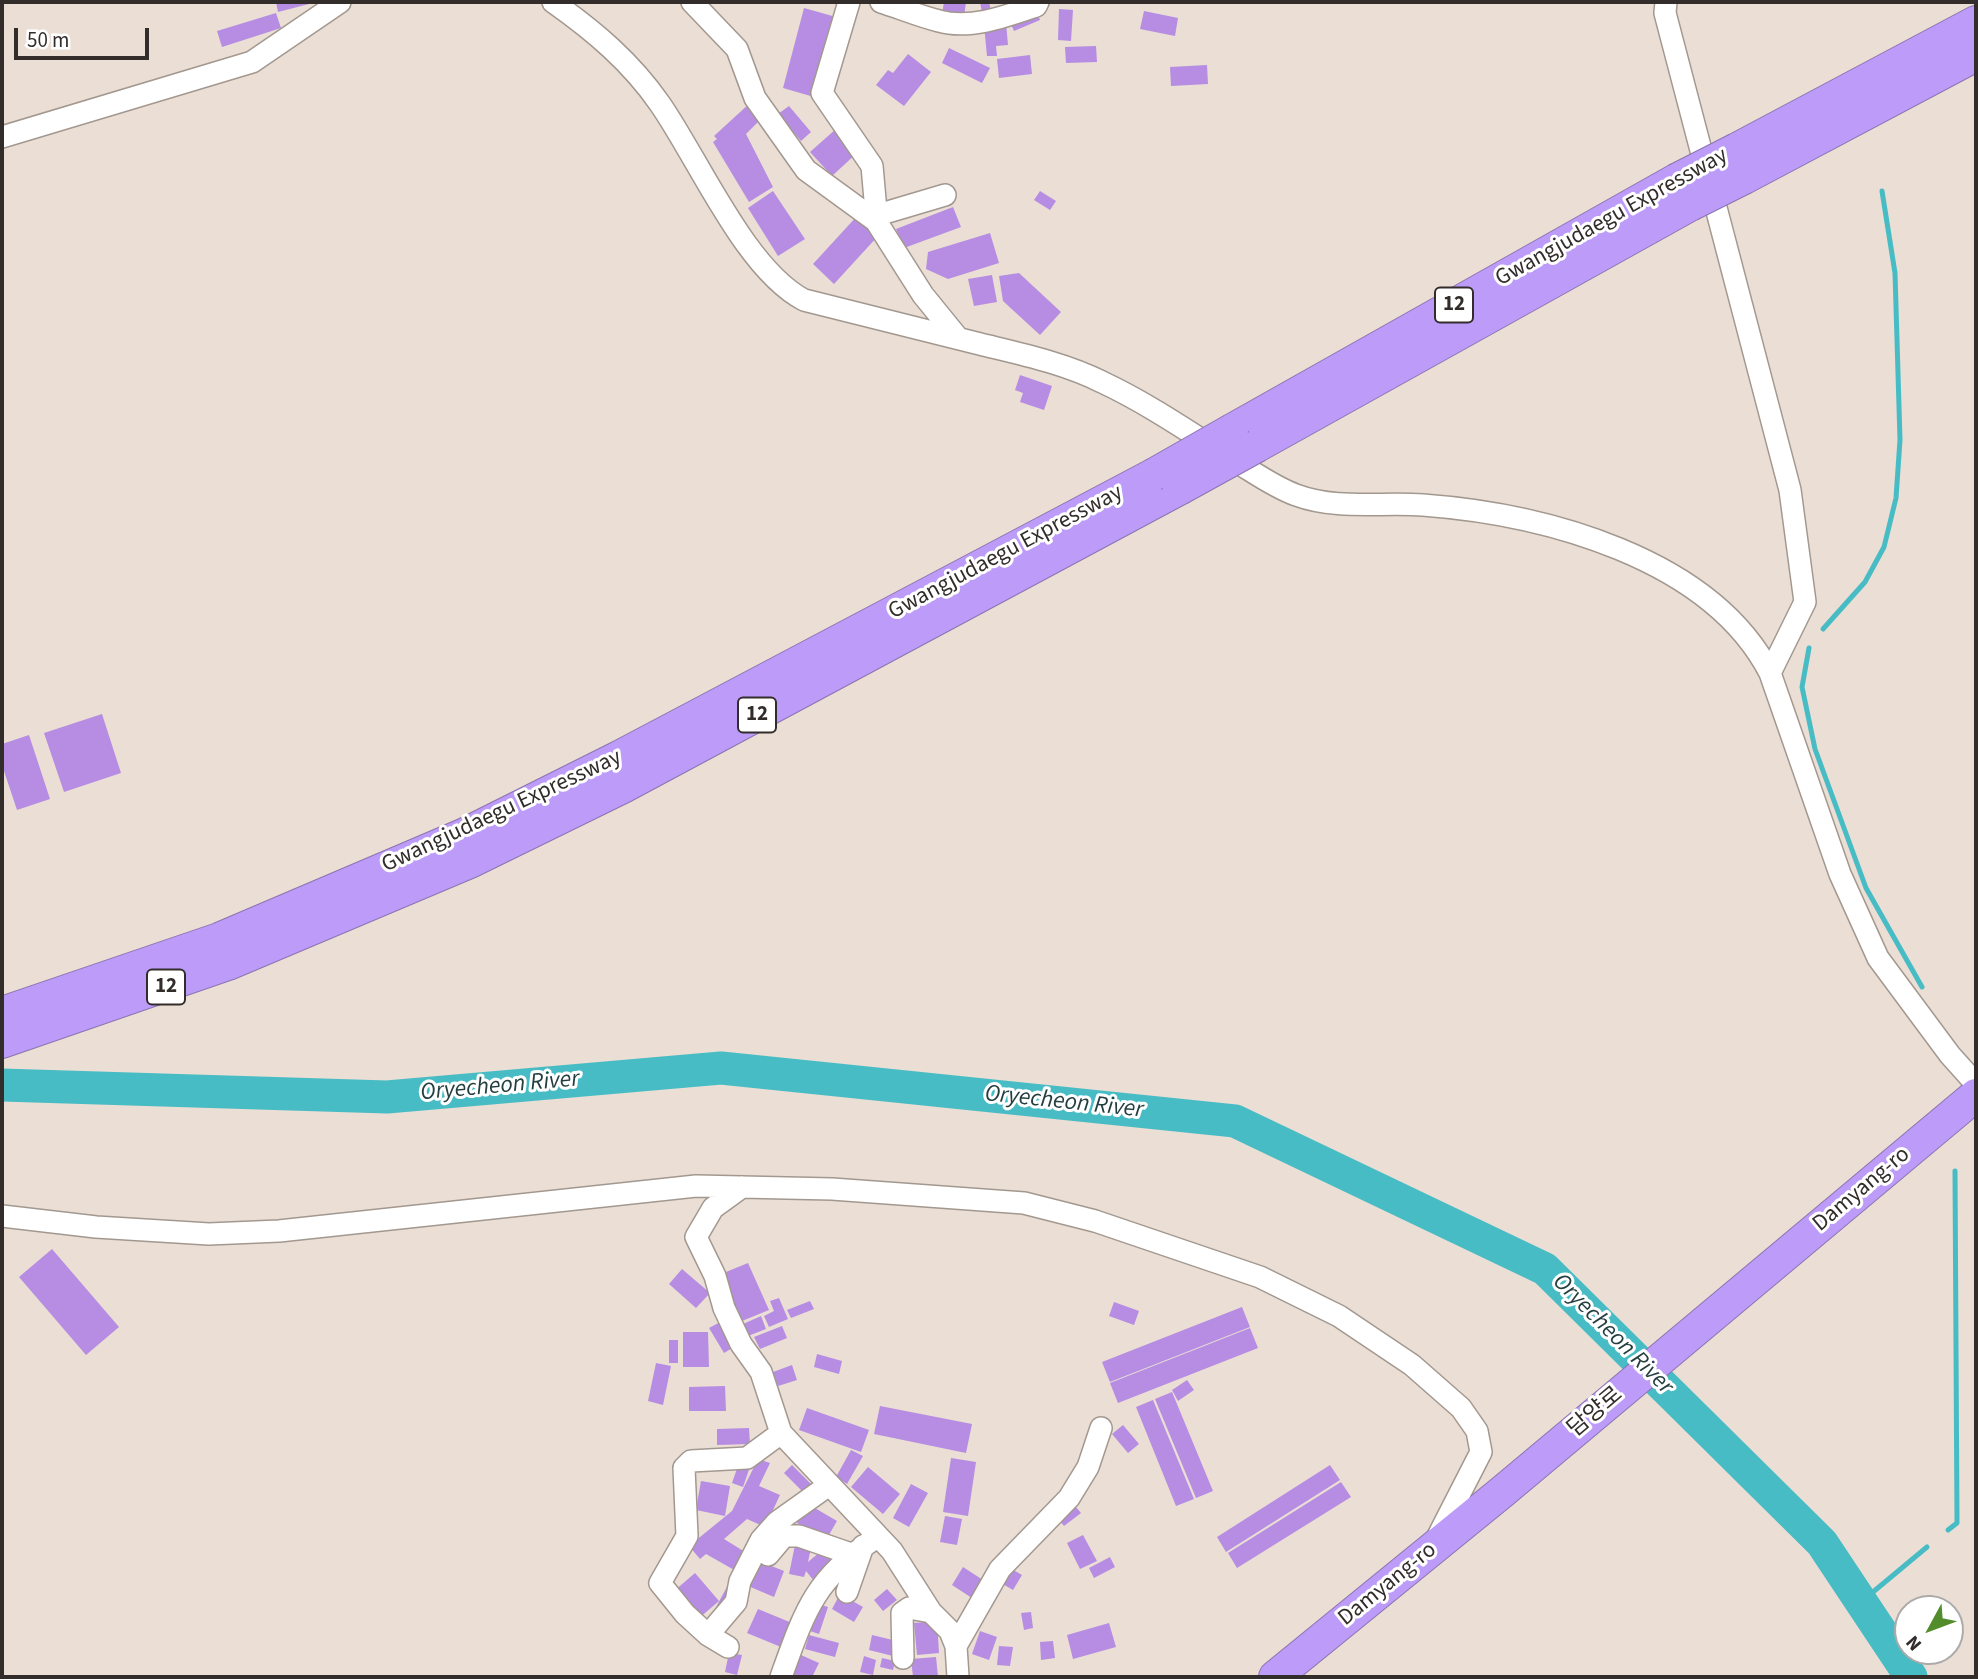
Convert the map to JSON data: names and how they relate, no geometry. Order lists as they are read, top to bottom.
{
  "streets": {
    "highway": [
      "Gwangjudaegu Expressway",
      "12",
      "Damyang-ro",
      "담양로"
    ]
  },
  "crossings": [
    ["Damyang-ro", "담양로"]
  ],
  "water": ["Oryecheon River"],
  "scale_bar": "50 m",
  "north": "bottom left"
}
